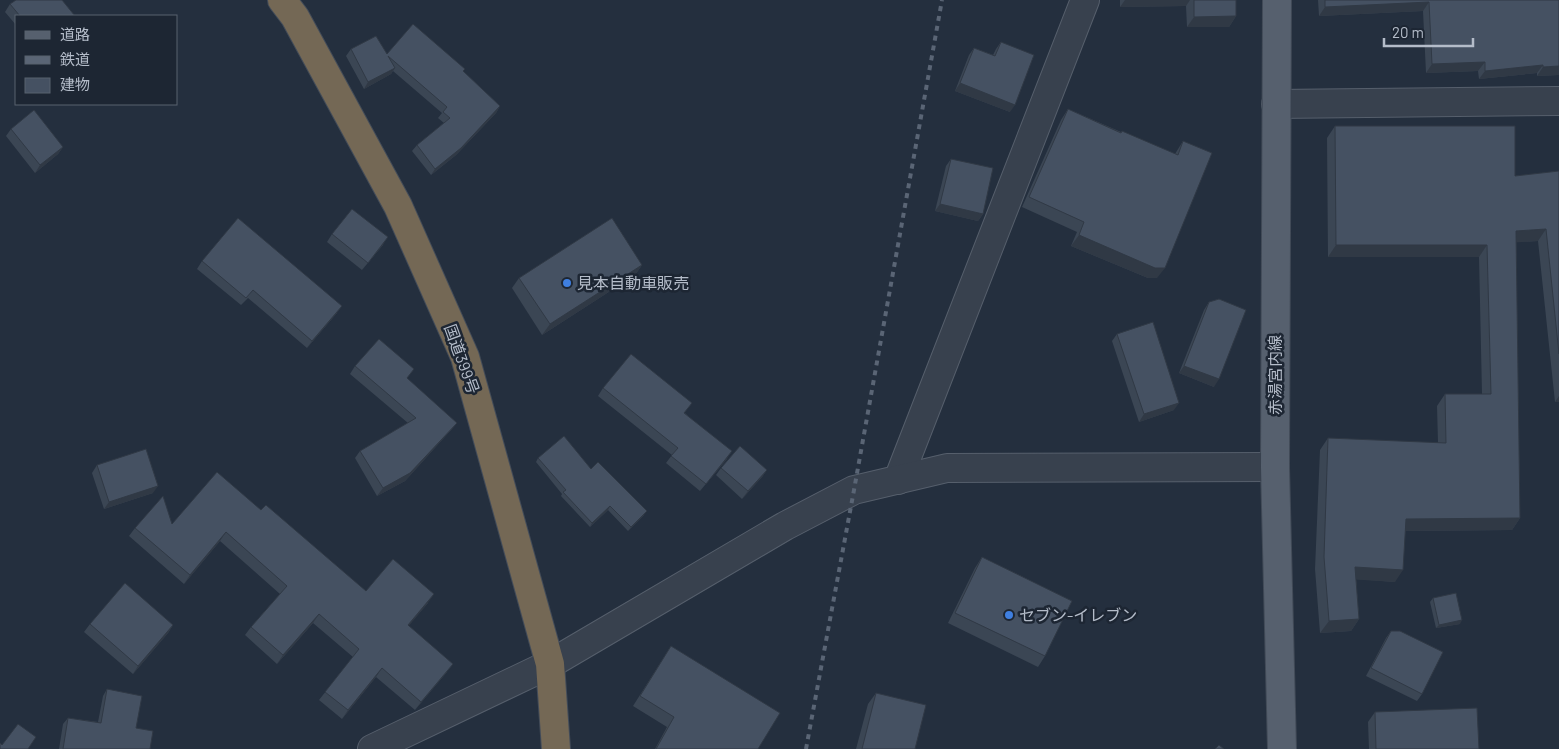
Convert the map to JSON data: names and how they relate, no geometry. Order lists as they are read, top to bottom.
{
  "streets": {
    "highway": ["国道399号"],
    "main road": ["赤湯宮内線"]
  },
  "places": ["見本自動車販売", "セブン-イレブン"],
  "legend": ["道路", "鉄道", "建物"],
  "scale_bar": "20 m"
}
